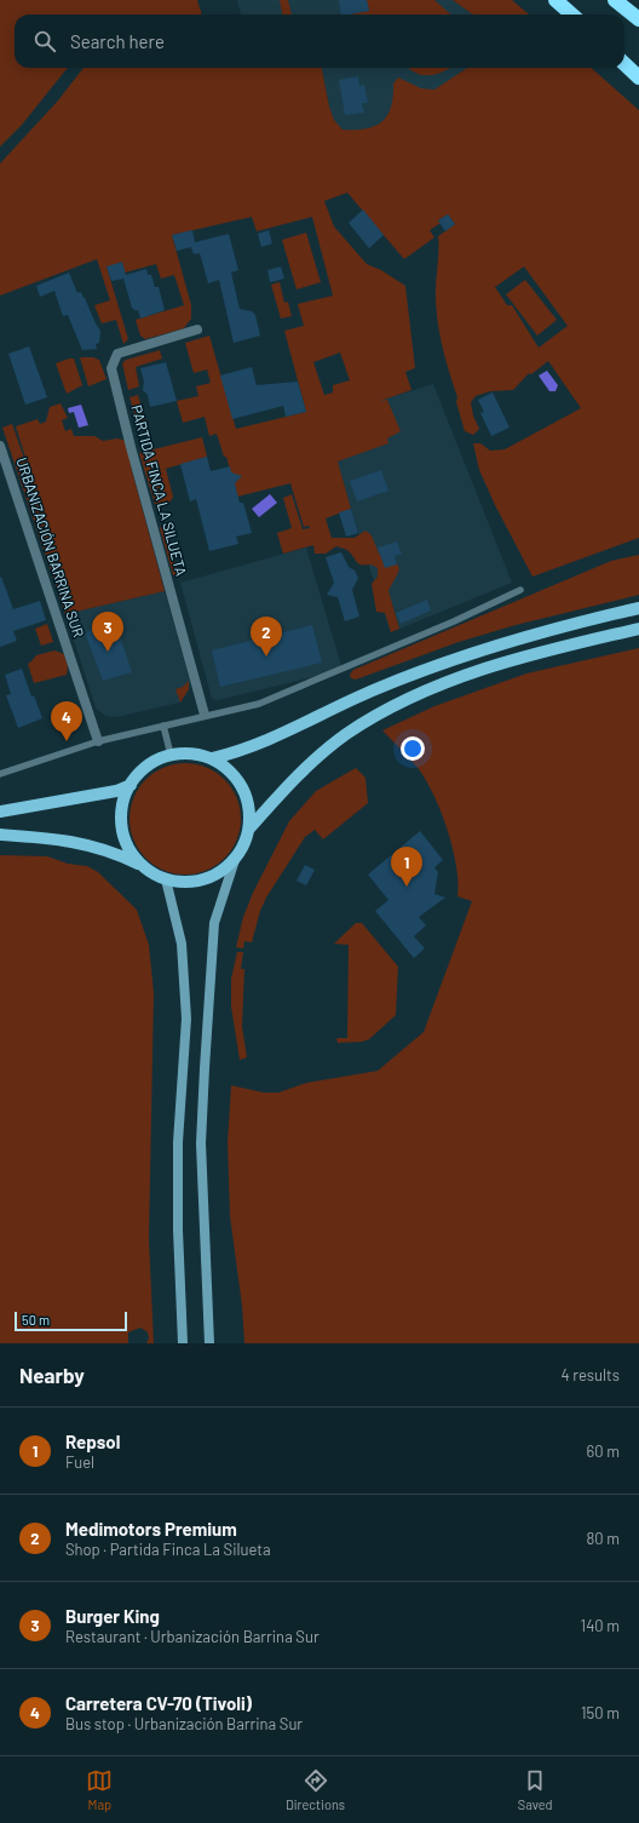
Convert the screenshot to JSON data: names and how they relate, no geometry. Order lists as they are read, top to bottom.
{
  "streets": {
    "street": ["PARTIDA FINCA LA SILUETA", "URBANIZACIÓN BARRINA SUR"]
  },
  "scale_bar": "50 m",
  "page": {
    "search": "Search here",
    "pins": [
      "3",
      "2",
      "4",
      "1"
    ],
    "scale": "50 m",
    "heading": ["Nearby", "4 results"],
    "list": [
      {
        "mark": "1",
        "name": "Repsol",
        "note": "Fuel",
        "value": "60 m"
      },
      {
        "mark": "2",
        "name": "Medimotors Premium",
        "note": "Shop · Partida Finca La Silueta",
        "value": "80 m"
      },
      {
        "mark": "3",
        "name": "Burger King",
        "note": "Restaurant · Urbanización Barrina Sur",
        "value": "140 m"
      },
      {
        "mark": "4",
        "name": "Carretera CV-70 (Tivoli)",
        "note": "Bus stop · Urbanización Barrina Sur",
        "value": "150 m"
      }
    ],
    "nav": ["Map", "Directions", "Saved"]
  }
}
